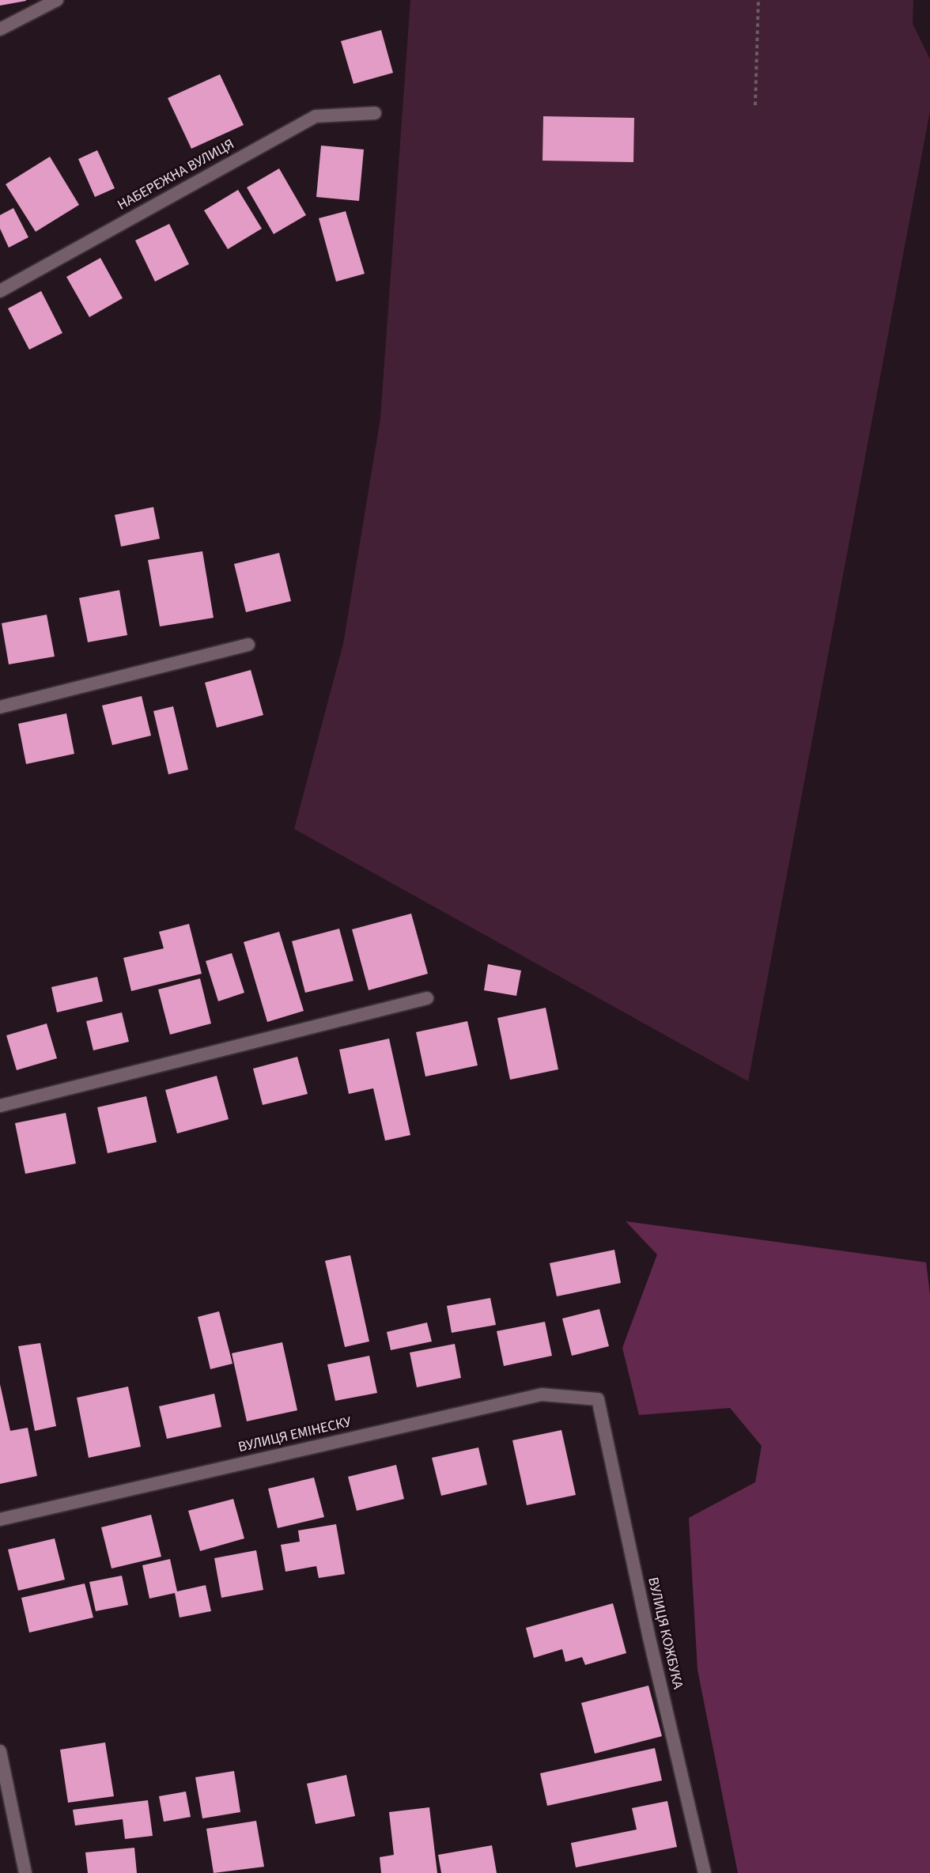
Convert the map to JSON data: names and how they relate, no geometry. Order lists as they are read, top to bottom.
{
  "streets": {
    "street": ["НАБЕРЕЖНА ВУЛИЦЯ", "ВУЛИЦЯ ЕМІНЕСКУ", "ВУЛИЦЯ КОЖБУКА"]
  },
  "crossings": [
    ["ВУЛИЦЯ ЕМІНЕСКУ", "ВУЛИЦЯ КОЖБУКА"]
  ]
}
